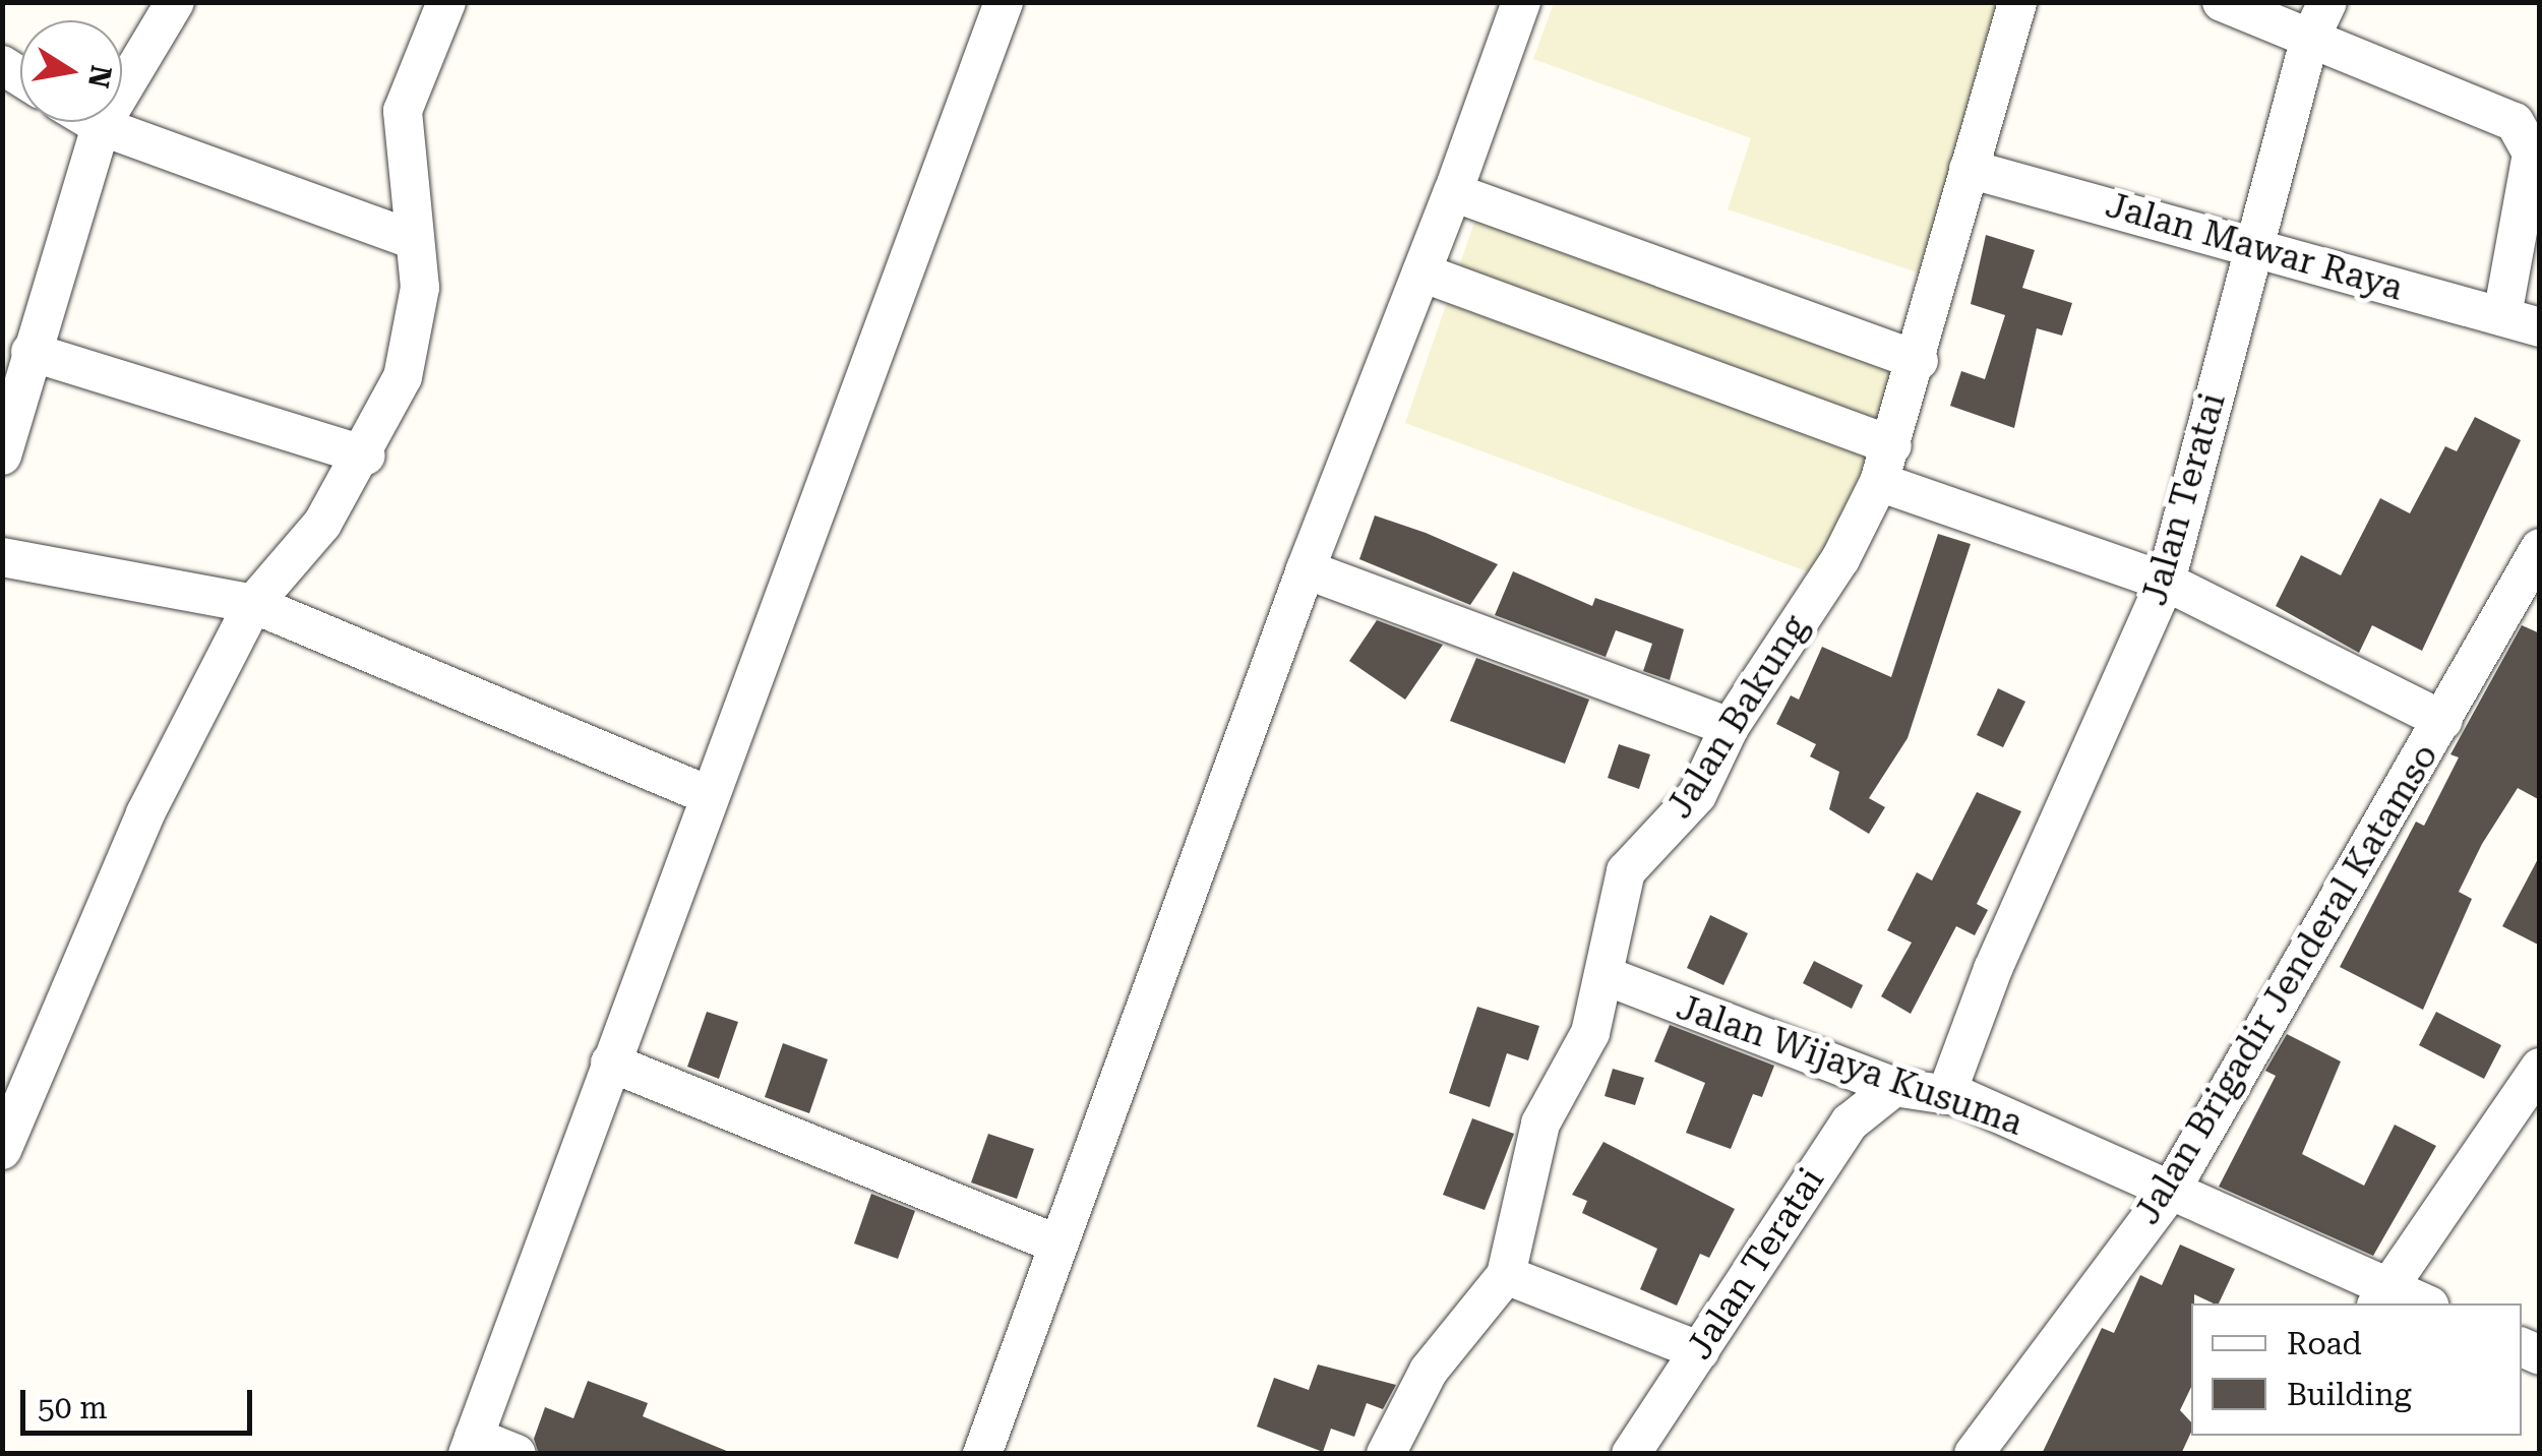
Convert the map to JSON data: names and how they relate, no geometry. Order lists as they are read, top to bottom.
{
  "streets": {
    "street": [
      "Jalan Mawar Raya",
      "Jalan Teratai",
      "Jalan Bakung",
      "Jalan Brigadir Jenderal Katamso",
      "Jalan Wijaya Kusuma"
    ]
  },
  "crossings": [
    ["Jalan Mawar Raya", "Jalan Teratai"],
    ["Jalan Mawar Raya", "Jalan Bakung"],
    ["Jalan Teratai", "Jalan Wijaya Kusuma"],
    ["Jalan Bakung", "Jalan Wijaya Kusuma"],
    ["Jalan Brigadir Jenderal Katamso", "Jalan Wijaya Kusuma"]
  ],
  "legend": ["Road", "Building"],
  "scale_bar": "50 m",
  "north": "right"
}
